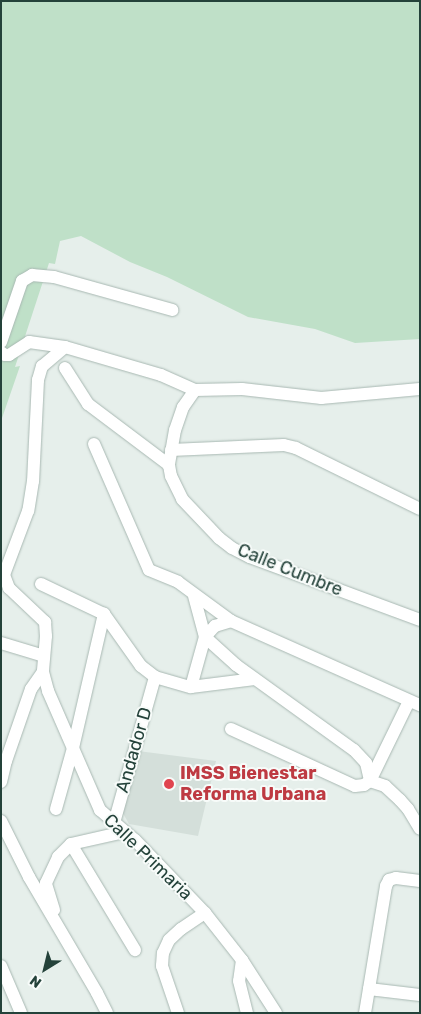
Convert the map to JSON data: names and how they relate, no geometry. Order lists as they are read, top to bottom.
{
  "streets": {
    "street": ["Calle Cumbre", "Andador D", "Calle Primaria"]
  },
  "crossings": [
    ["Andador D", "Calle Primaria"]
  ],
  "places": ["IMSS Bienestar Reforma Urbana"],
  "north": "bottom left"
}
